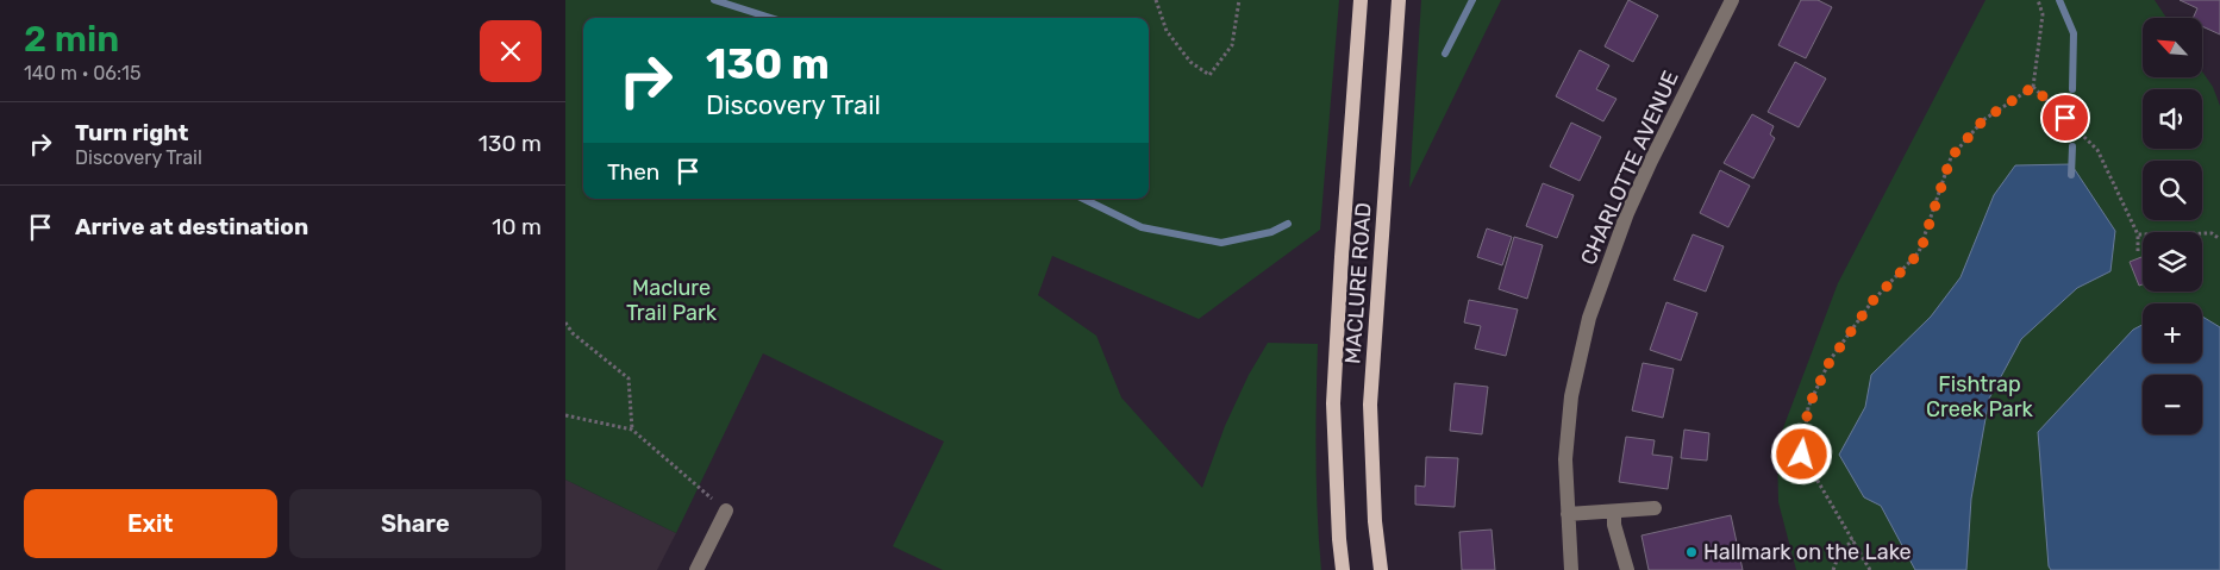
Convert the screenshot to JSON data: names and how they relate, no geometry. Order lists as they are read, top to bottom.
{
  "streets": {
    "main road": ["MACLURE ROAD"],
    "street": ["CHARLOTTE AVENUE"]
  },
  "parks": ["Maclure Trail Park", "Fishtrap Creek Park"],
  "places": ["Hallmark on the Lake"],
  "north": "top left",
  "page": {
    "heading": ["2 min", "140 m · 06:15"],
    "map_buttons": ["+", "−"],
    "turn": ["130 m", "Discovery Trail"],
    "list": [
      {
        "name": "Turn right",
        "note": "Discovery Trail",
        "value": "130 m"
      },
      {
        "name": "Arrive at destination",
        "value": "10 m"
      }
    ],
    "then": "Then",
    "buttons": ["Exit", "Share"]
  }
}
